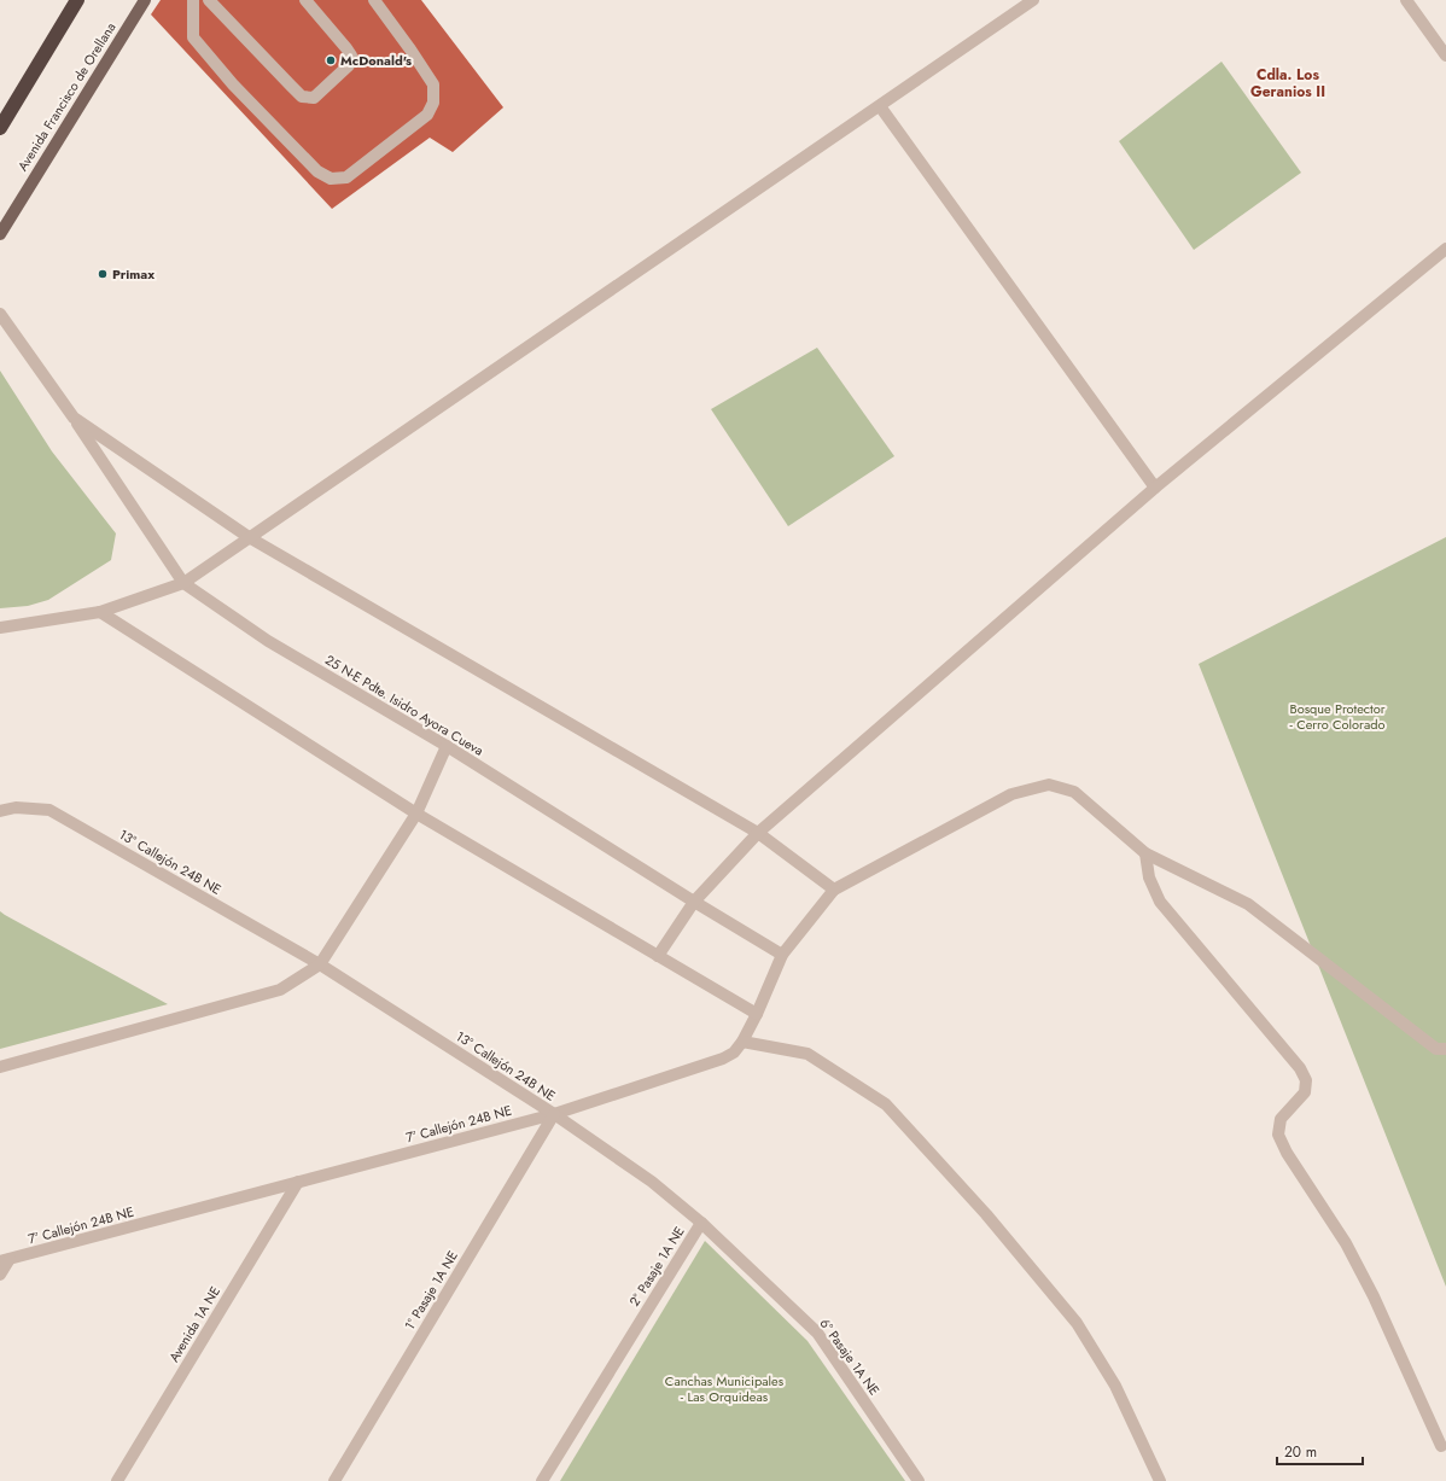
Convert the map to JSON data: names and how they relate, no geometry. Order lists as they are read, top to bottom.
{
  "streets": {
    "main road": ["Avenida Francisco de Orellana"],
    "street": [
      "25 N-E Pdte. Isidro Ayora Cueva",
      "13° Callejón 24B NE",
      "7° Callejón 24B NE",
      "2° Pasaje 1A NE",
      "1° Pasaje 1A NE",
      "Avenida 1A NE",
      "6° Pasaje 1A NE"
    ]
  },
  "crossings": [
    ["25 N-E Pdte. Isidro Ayora Cueva", "7° Callejón 24B NE"],
    ["13° Callejón 24B NE", "7° Callejón 24B NE"],
    ["13° Callejón 24B NE", "2° Pasaje 1A NE"],
    ["13° Callejón 24B NE", "1° Pasaje 1A NE"],
    ["7° Callejón 24B NE", "2° Pasaje 1A NE"],
    ["7° Callejón 24B NE", "1° Pasaje 1A NE"],
    ["7° Callejón 24B NE", "Avenida 1A NE"],
    ["2° Pasaje 1A NE", "1° Pasaje 1A NE"],
    ["2° Pasaje 1A NE", "6° Pasaje 1A NE"]
  ],
  "districts": ["Cdla. Los Geranios II"],
  "parks": ["Bosque Protector - Cerro Colorado", "Canchas Municipales - Las Orquideas"],
  "places": ["McDonald's", "Primax"],
  "scale_bar": "20 m"
}
